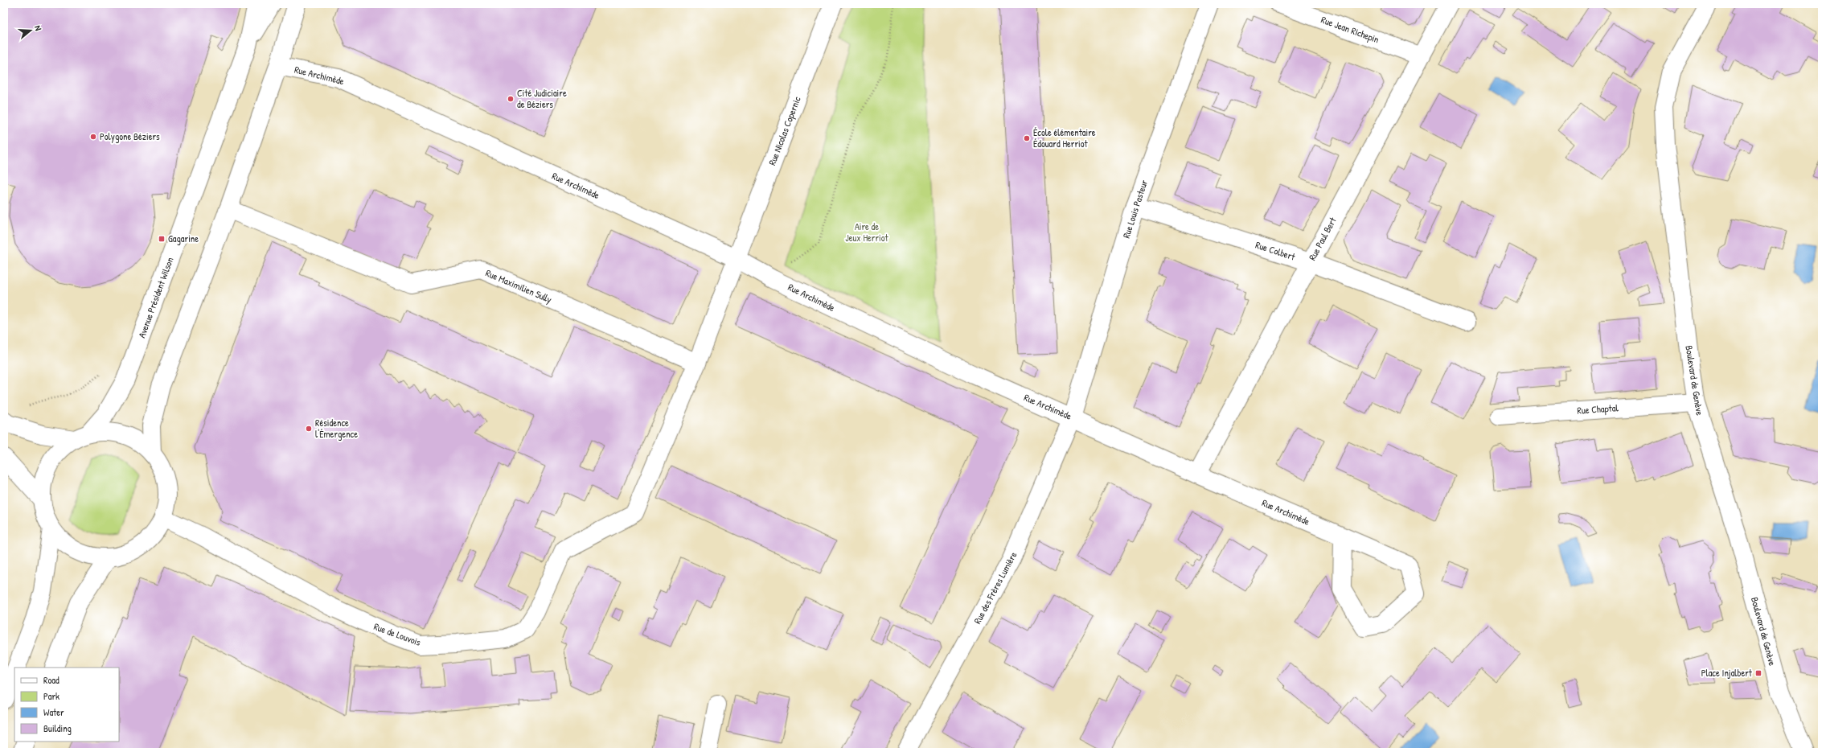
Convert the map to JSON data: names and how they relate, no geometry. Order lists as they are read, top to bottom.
{
  "streets": {
    "street": [
      "Rue Jean Richepin",
      "Rue Archimède",
      "Rue Nicolas Copernic",
      "Rue Louis Pasteur",
      "Rue Paul Bert",
      "Rue Colbert",
      "Rue Maximilien Sully",
      "Avenue Président Wilson",
      "Boulevard de Genève",
      "Rue Chaptal",
      "Rue des Frères Lumière",
      "Rue de Louvois"
    ]
  },
  "crossings": [
    ["Rue Jean Richepin", "Rue Paul Bert"],
    ["Rue Archimède", "Rue Nicolas Copernic"],
    ["Rue Archimède", "Rue Louis Pasteur"],
    ["Rue Archimède", "Rue Paul Bert"],
    ["Rue Archimède", "Rue des Frères Lumière"],
    ["Rue Louis Pasteur", "Rue Colbert"],
    ["Rue Louis Pasteur", "Rue des Frères Lumière"],
    ["Rue Paul Bert", "Rue Colbert"],
    ["Rue Maximilien Sully", "Rue de Louvois"],
    ["Boulevard de Genève", "Rue Chaptal"]
  ],
  "parks": ["Aire de Jeux Herriot"],
  "places": {
    "other": [
      "Cité Judiciaire de Béziers",
      "Polygone Béziers",
      "École élémentaire Édouard Herriot",
      "Résidence l'Émergence"
    ],
    "transit": ["Gagarine", "Place Injalbert"]
  },
  "legend": [
    "Road",
    "Park",
    "Water",
    "Building"
  ],
  "north": "right"
}
